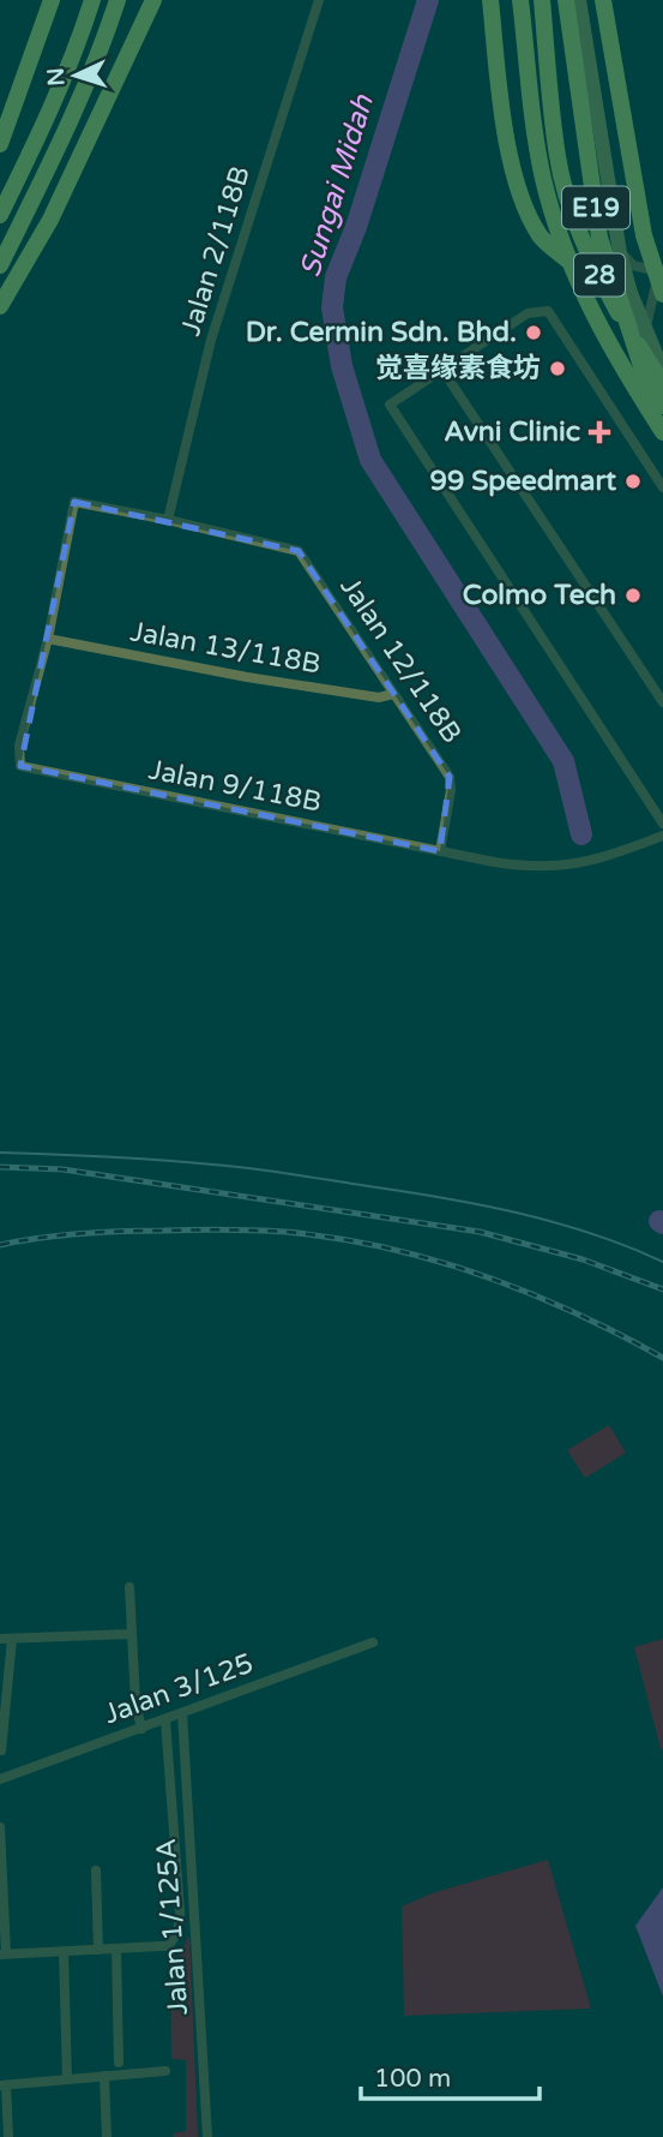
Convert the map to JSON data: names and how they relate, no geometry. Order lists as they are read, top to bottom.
{
  "streets": {
    "highway": ["E19", "28"],
    "street": [
      "Jalan 2/118B",
      "Jalan 13/118B",
      "Jalan 12/118B",
      "Jalan 9/118B",
      "Jalan 3/125",
      "Jalan 1/125A"
    ]
  },
  "crossings": [
    ["Jalan 2/118B", "Jalan 12/118B"],
    ["Jalan 13/118B", "Jalan 12/118B"],
    ["Jalan 13/118B", "Jalan 9/118B"],
    ["Jalan 12/118B", "Jalan 9/118B"],
    ["Jalan 3/125", "Jalan 1/125A"]
  ],
  "water": ["Sungai Midah"],
  "places": {
    "other": [
      "Dr. Cermin Sdn. Bhd.",
      "觉喜缘素食坊",
      "99 Speedmart",
      "Colmo Tech"
    ],
    "health": ["Avni Clinic"]
  },
  "scale_bar": "100 m",
  "north": "left"
}
